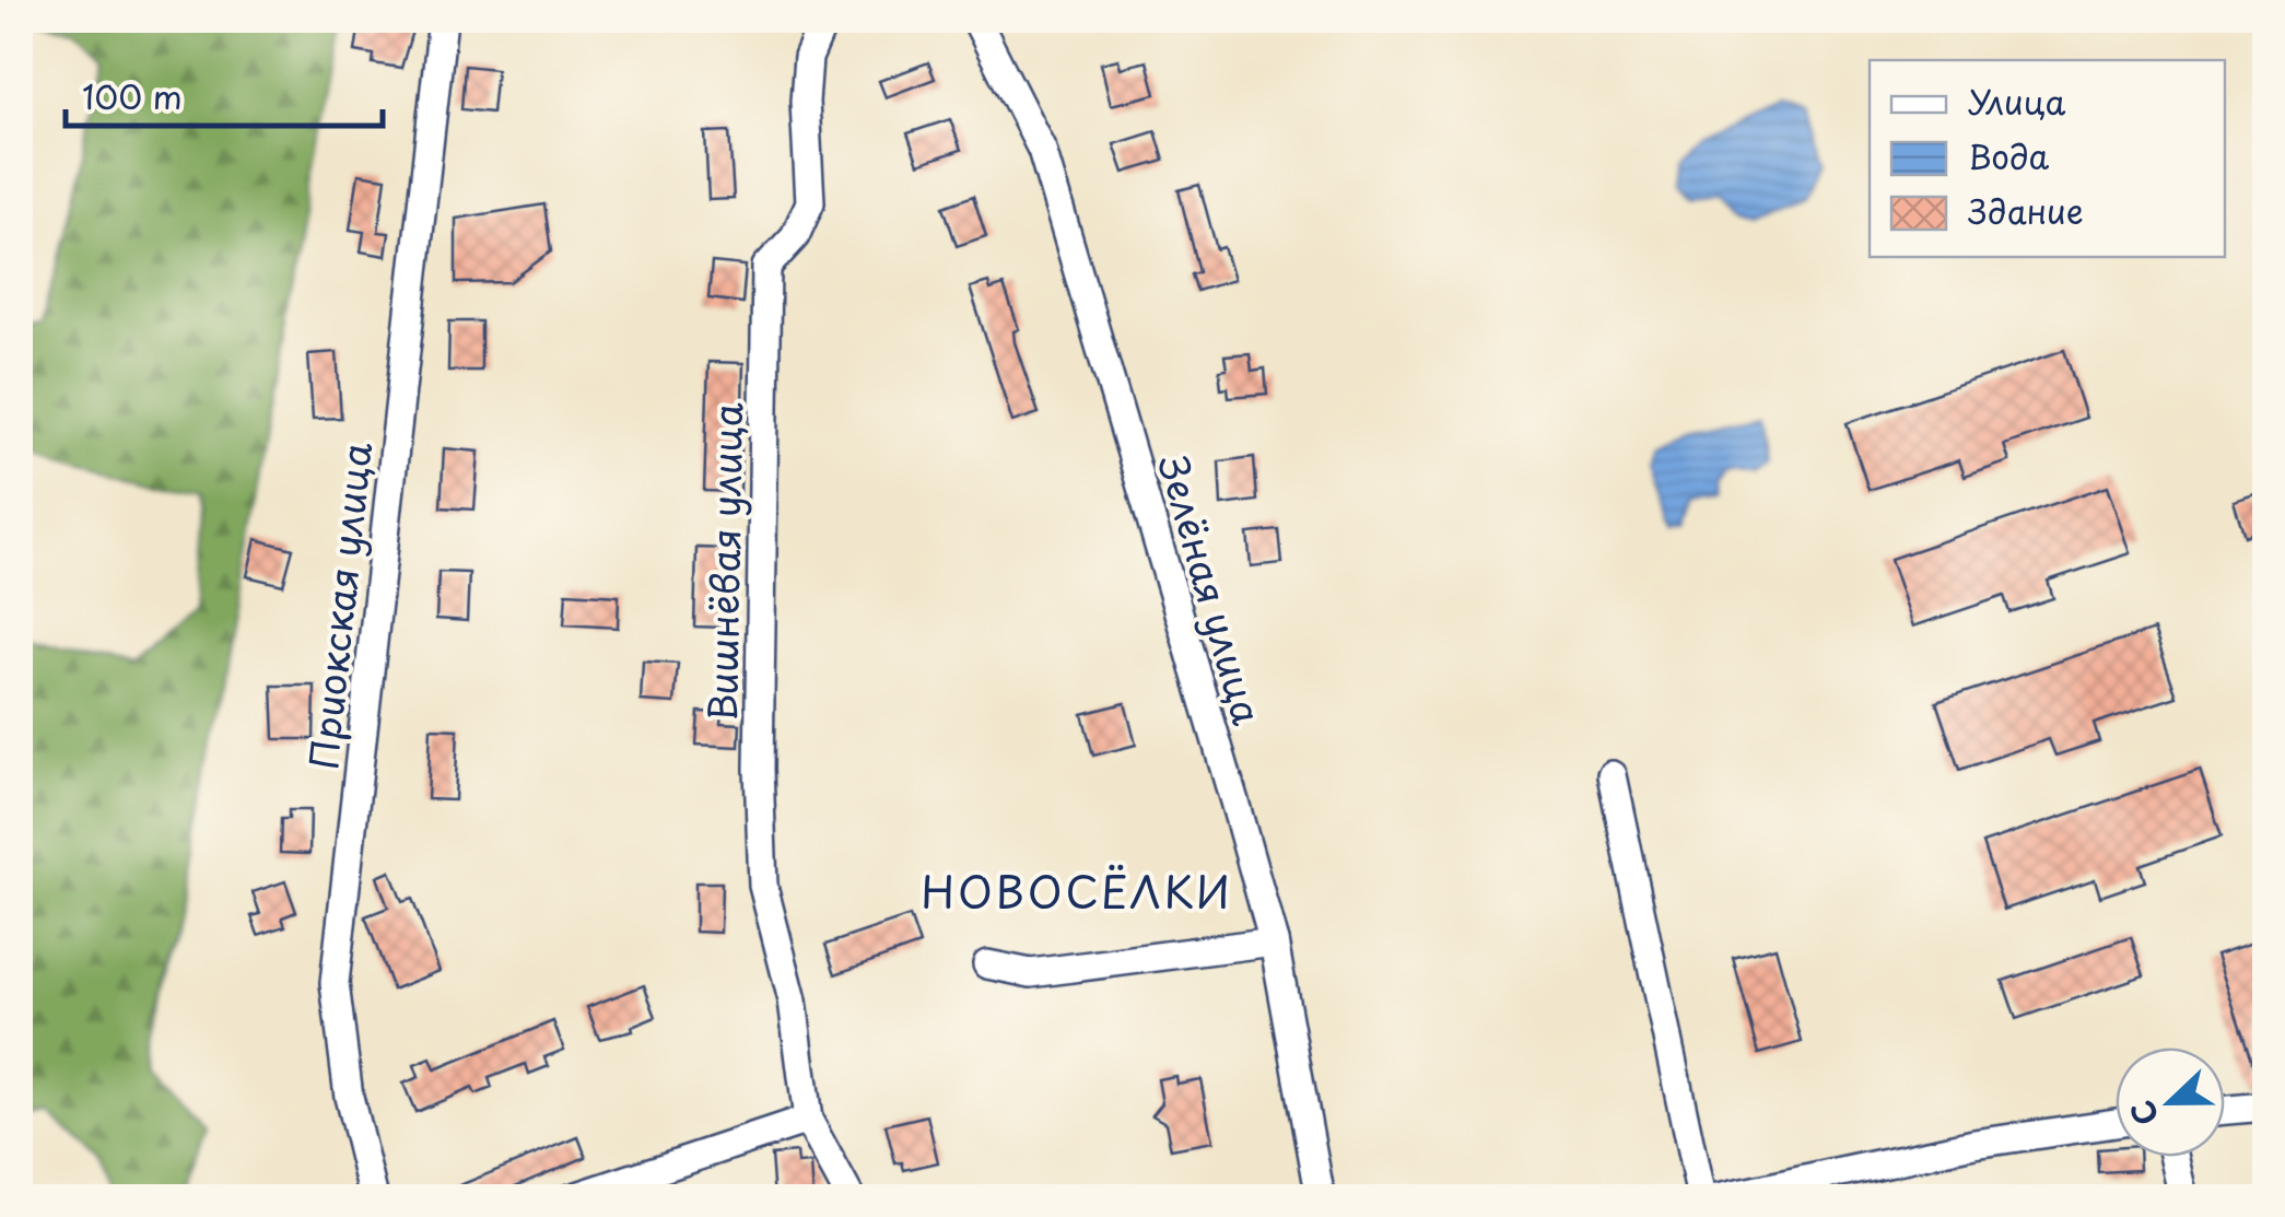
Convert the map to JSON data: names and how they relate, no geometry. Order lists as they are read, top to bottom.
{
  "streets": {
    "street": ["Вишнёвая улица", "Зелёная улица", "Приокская улица"]
  },
  "districts": ["НОВОСЁЛКИ"],
  "legend": ["Улица", "Вода", "Здание"],
  "scale_bar": "100 m",
  "north": "left"
}
